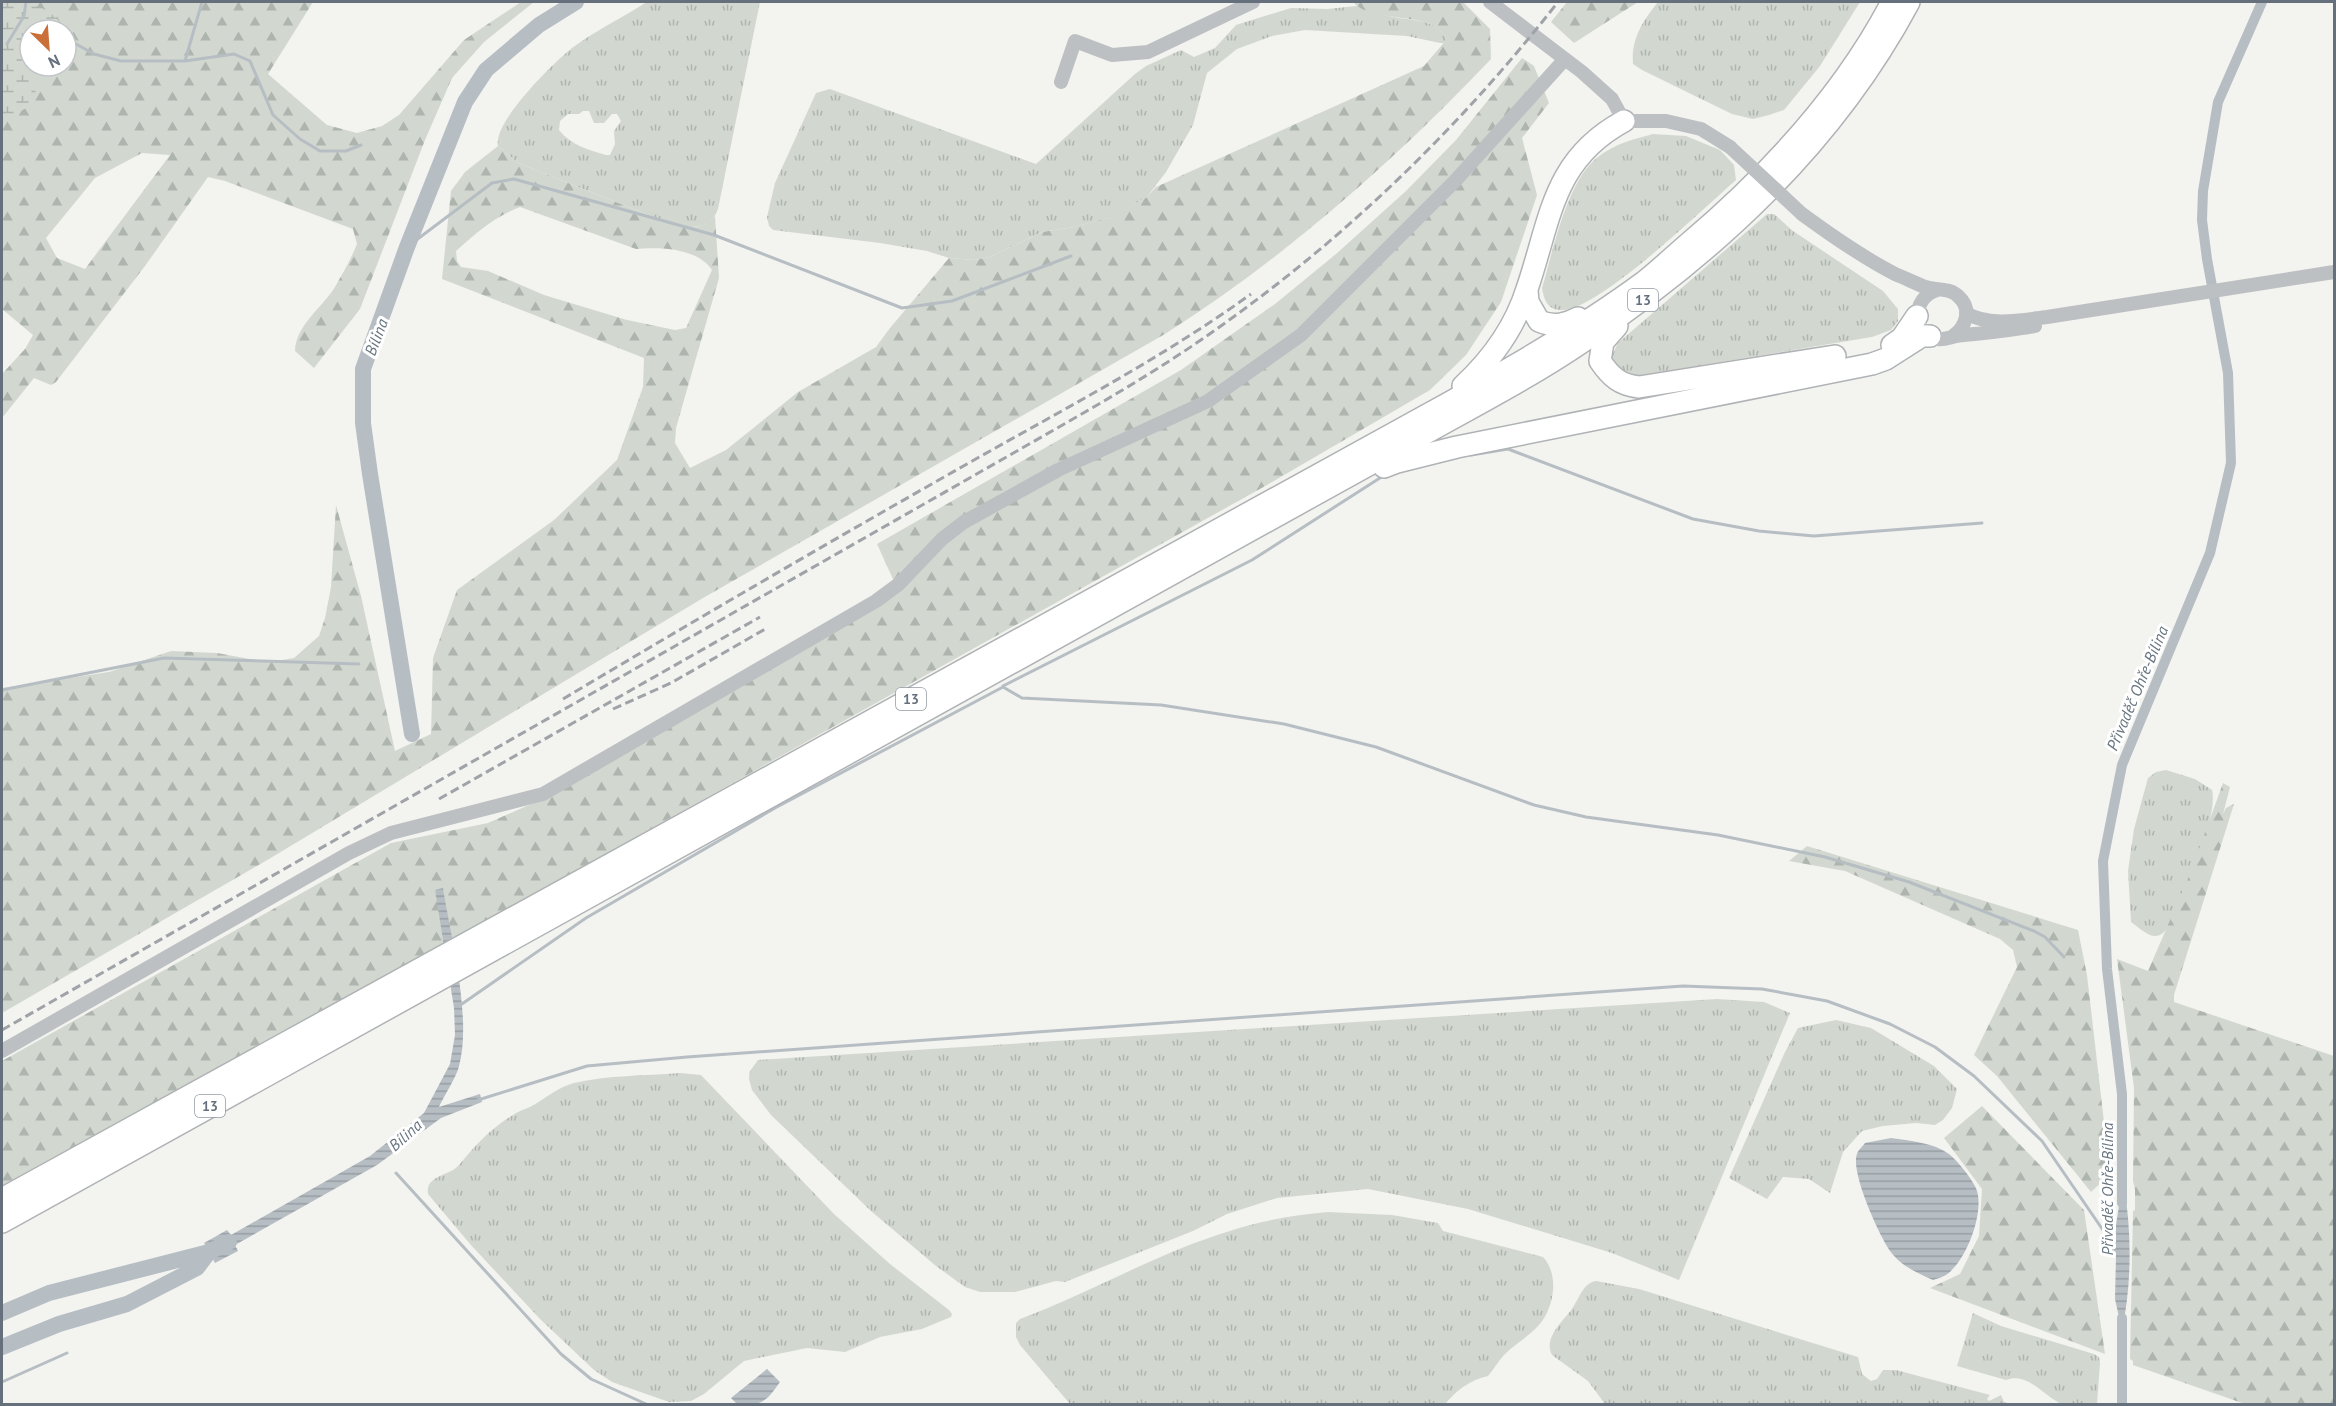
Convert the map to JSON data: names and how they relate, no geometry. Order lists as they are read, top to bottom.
{
  "streets": {
    "highway": ["13"]
  },
  "water": ["Bílina", "Přivaděč Ohře-Bílina"],
  "north": "bottom right"
}
